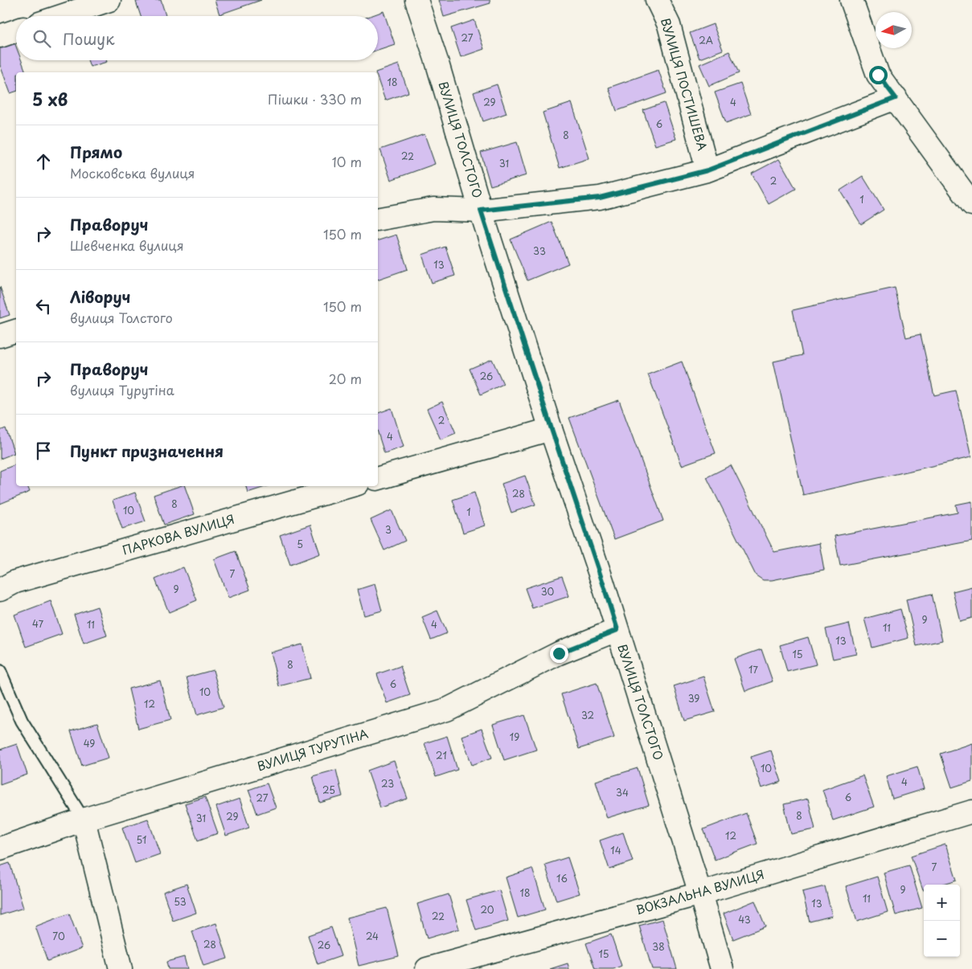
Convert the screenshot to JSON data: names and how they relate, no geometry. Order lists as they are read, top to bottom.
{
  "streets": {
    "street": [
      "ВУЛИЦЯ ПОСТИШЕВА",
      "ВУЛИЦЯ ТОЛСТОГО",
      "ПАРКОВА ВУЛИЦЯ",
      "ВУЛИЦЯ ТУРУТІНА",
      "ВОКЗАЛЬНА ВУЛИЦЯ"
    ]
  },
  "crossings": [
    ["ВУЛИЦЯ ТОЛСТОГО", "ВУЛИЦЯ ТУРУТІНА"],
    ["ВУЛИЦЯ ТОЛСТОГО", "ВОКЗАЛЬНА ВУЛИЦЯ"]
  ],
  "house_numbers": [
    "27",
    "2А",
    "18",
    "29",
    "4",
    "6",
    "8",
    "22",
    "31",
    "2",
    "1",
    "33",
    "13",
    "26",
    "2",
    "4",
    "28",
    "8",
    "10",
    "1",
    "3",
    "5",
    "7",
    "9",
    "30",
    "9",
    "47",
    "11",
    "4",
    "11",
    "13",
    "15",
    "8",
    "17",
    "6",
    "10",
    "39",
    "12",
    "32",
    "19",
    "49",
    "21",
    "10",
    "4",
    "23",
    "25",
    "34",
    "6",
    "27",
    "8",
    "29",
    "31",
    "12",
    "51",
    "14",
    "7",
    "16",
    "9",
    "18",
    "11",
    "53",
    "13",
    "20",
    "22",
    "43",
    "70",
    "24",
    "28",
    "26",
    "38",
    "15"
  ],
  "north": "left",
  "page": {
    "search": "Пошук",
    "heading": ["5 хв", "Пішки · 330 m"],
    "list": [
      ["Прямо", "Московська вулиця", "10 m"],
      ["Праворуч", "Шевченка вулиця", "150 m"],
      ["Ліворуч", "вулиця Толстого", "150 m"],
      ["Праворуч", "вулиця Турутіна", "20 m"],
      "Пункт призначення"
    ],
    "map_buttons": ["+", "−"]
  }
}
